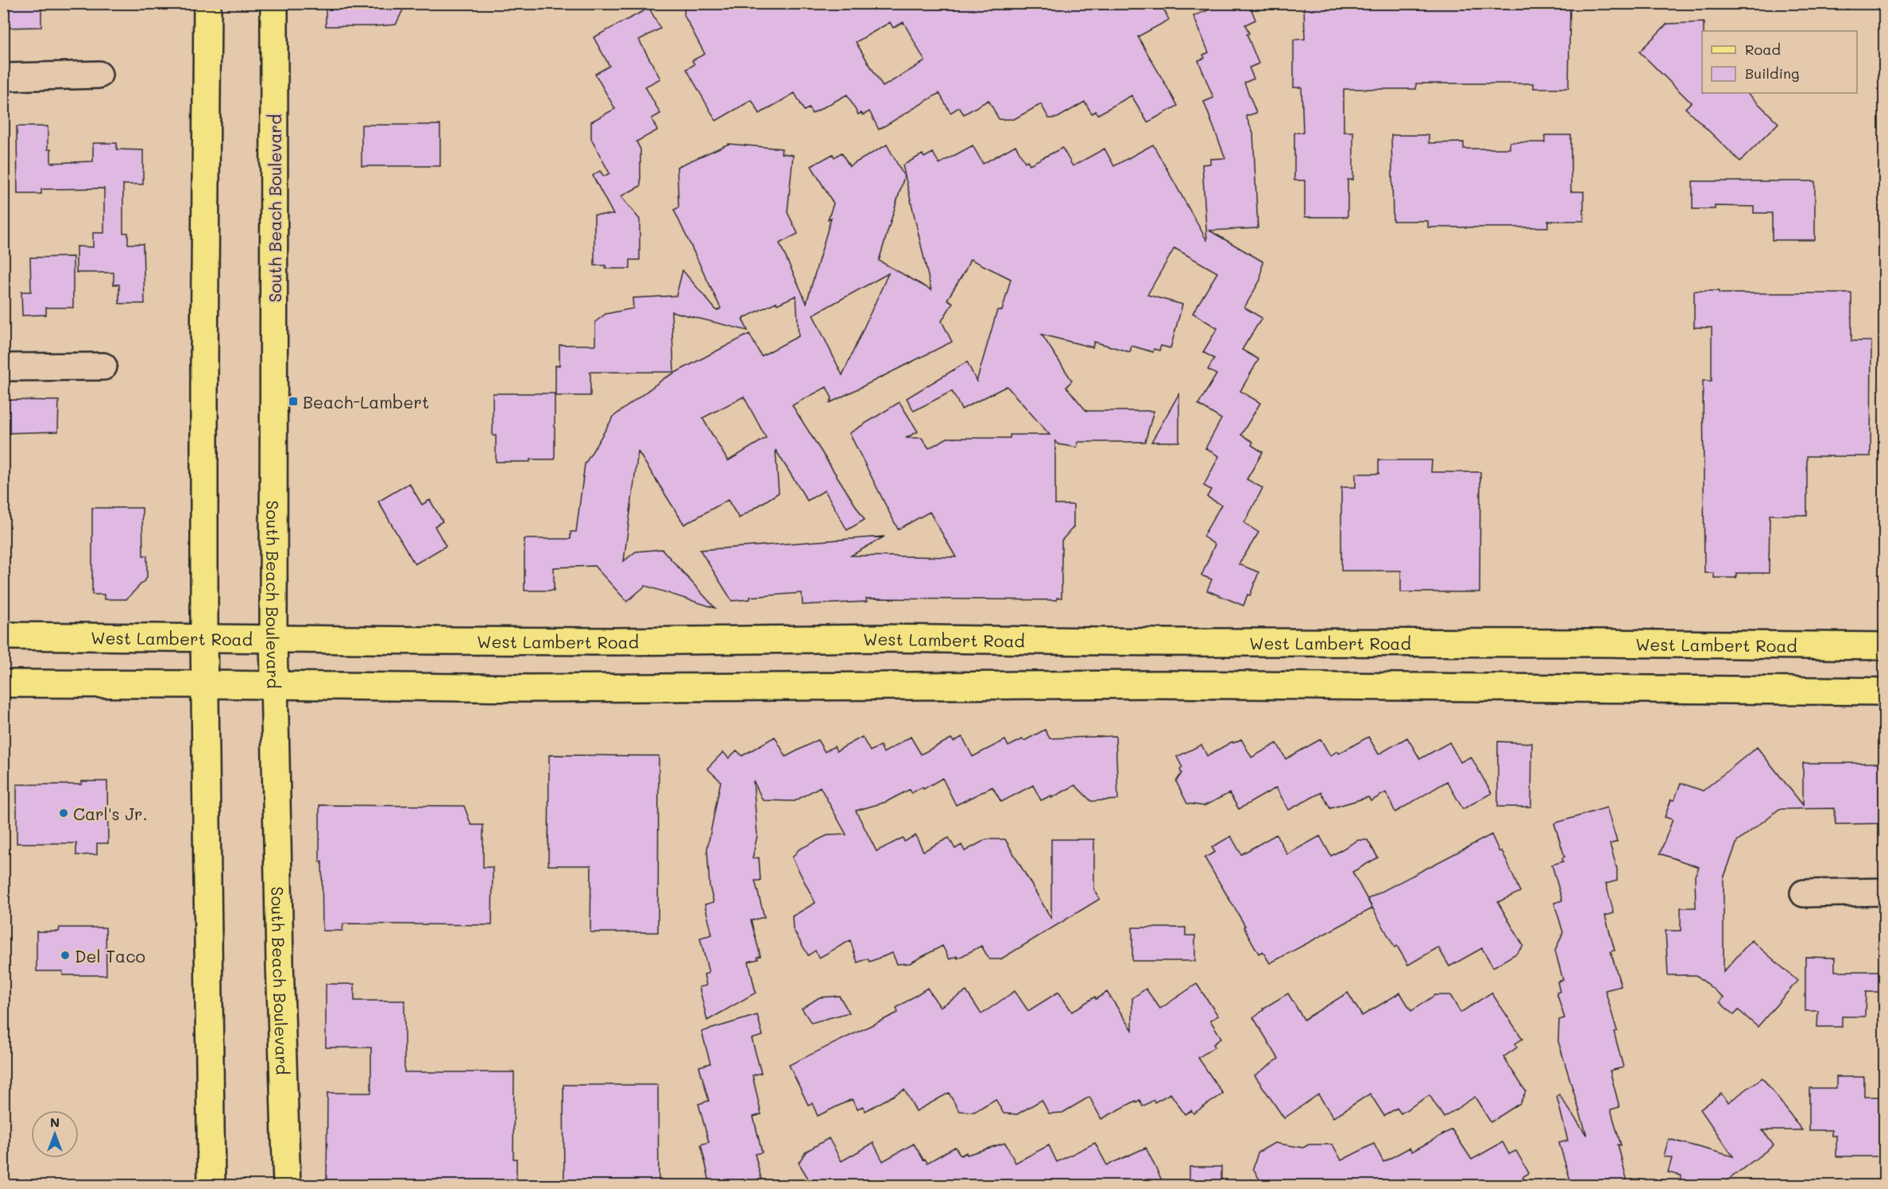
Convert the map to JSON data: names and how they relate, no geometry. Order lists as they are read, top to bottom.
{
  "streets": {
    "main road": ["South Beach Boulevard", "West Lambert Road"]
  },
  "crossings": [
    ["South Beach Boulevard", "West Lambert Road"]
  ],
  "places": {
    "transit": ["Beach-Lambert"],
    "other": ["Carl's Jr.", "Del Taco"]
  },
  "legend": ["Road", "Building"],
  "north": "top"
}
